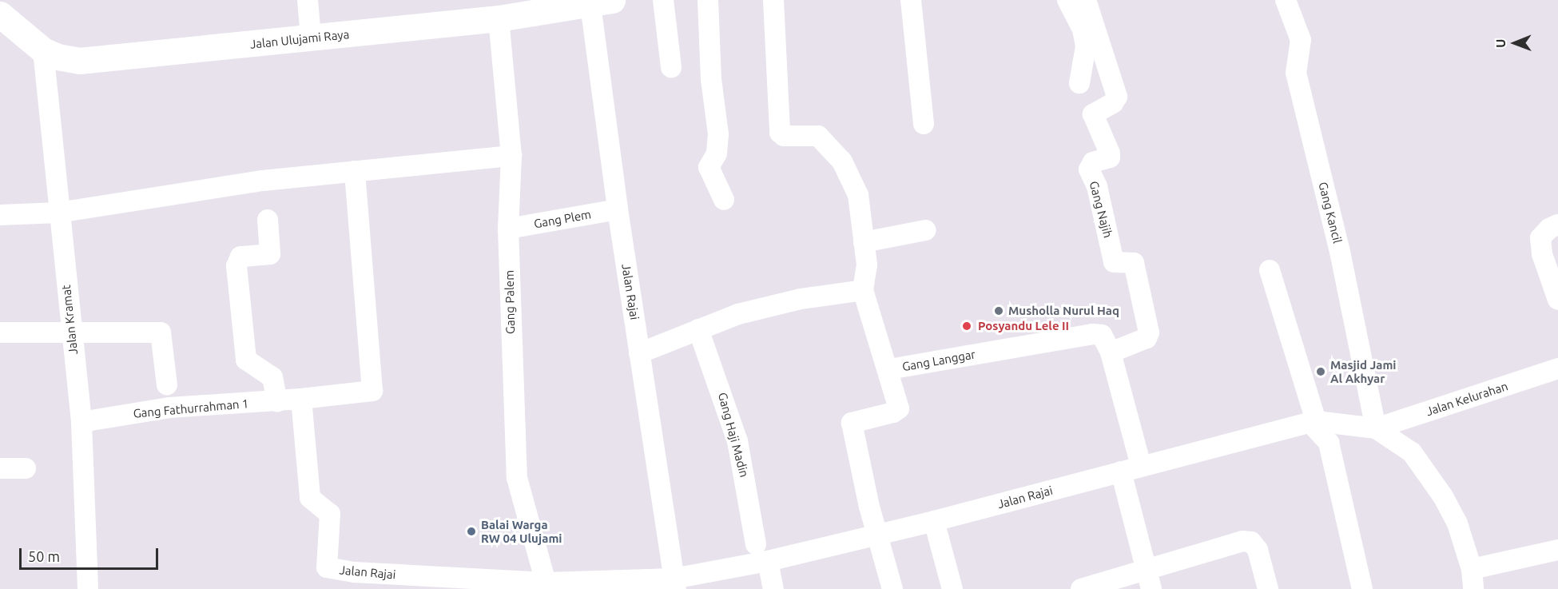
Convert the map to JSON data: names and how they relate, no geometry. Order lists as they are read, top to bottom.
{
  "streets": {
    "street": [
      "Jalan Ulujami Raya",
      "Gang Najih",
      "Gang Kancil",
      "Gang Plem",
      "Jalan Rajai",
      "Gang Palem",
      "Jalan Kramat",
      "Gang Langgar",
      "Jalan Kelurahan",
      "Gang Fathurrahman 1",
      "Gang Haji Madin"
    ]
  },
  "crossings": [
    ["Jalan Ulujami Raya", "Jalan Rajai"],
    ["Jalan Ulujami Raya", "Gang Palem"],
    ["Jalan Ulujami Raya", "Jalan Kramat"],
    ["Gang Najih", "Gang Langgar"],
    ["Gang Kancil", "Jalan Rajai"],
    ["Gang Kancil", "Jalan Kelurahan"],
    ["Gang Plem", "Jalan Rajai"],
    ["Gang Plem", "Gang Palem"],
    ["Jalan Rajai", "Gang Palem"],
    ["Jalan Rajai", "Gang Langgar"],
    ["Jalan Rajai", "Jalan Kelurahan"],
    ["Jalan Rajai", "Gang Fathurrahman 1"],
    ["Jalan Kramat", "Gang Fathurrahman 1"]
  ],
  "places": [
    "Musholla Nurul Haq",
    "Posyandu Lele II",
    "Masjid Jami Al Akhyar",
    "Balai Warga RW 04 Ulujami"
  ],
  "scale_bar": "50 m",
  "north": "left"
}
